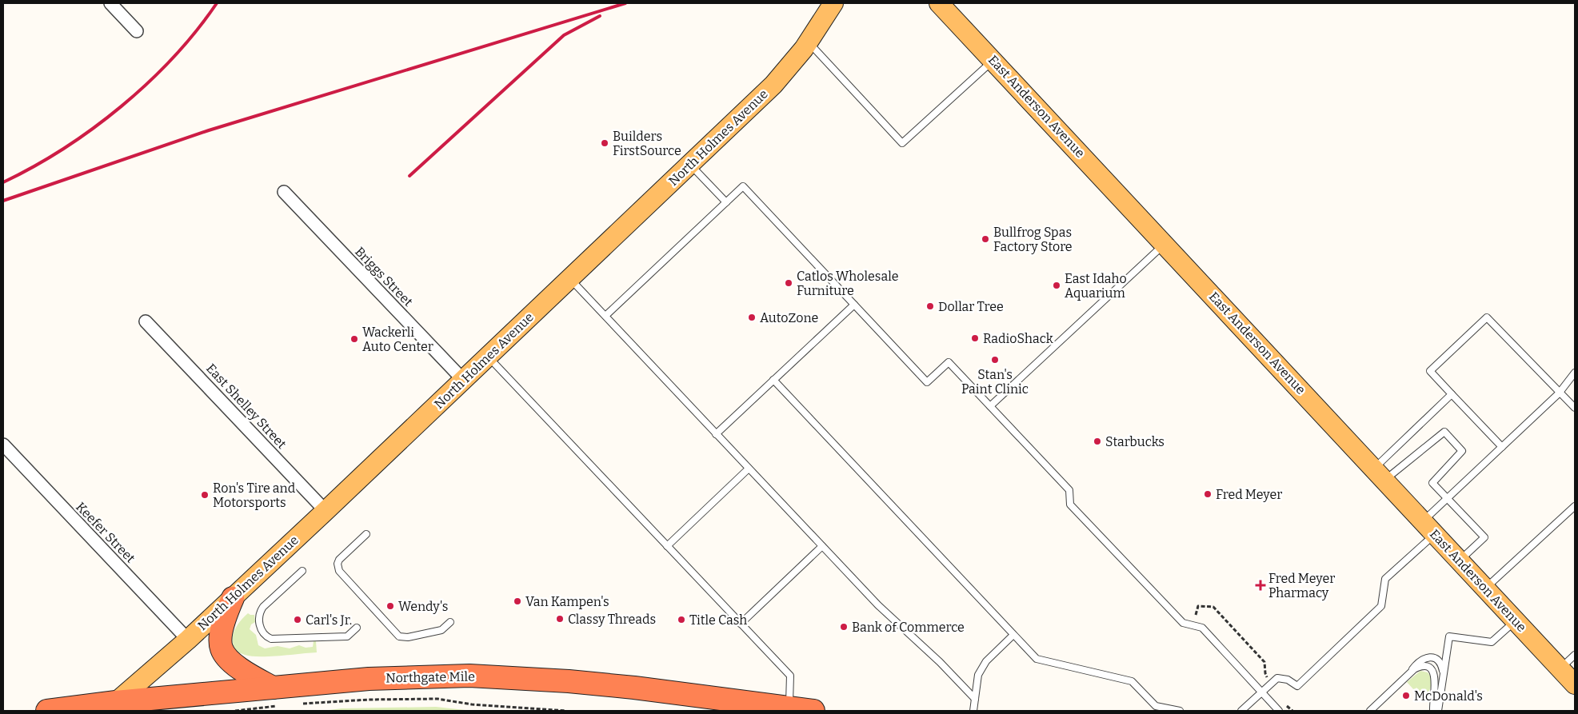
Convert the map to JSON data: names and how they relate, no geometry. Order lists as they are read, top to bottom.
{
  "streets": {
    "highway": ["Northgate Mile"],
    "main road": ["East Anderson Avenue", "North Holmes Avenue"],
    "street": ["Briggs Street", "East Shelley Street", "Keefer Street"]
  },
  "crossings": [
    ["North Holmes Avenue", "Briggs Street"],
    ["North Holmes Avenue", "East Shelley Street"],
    ["North Holmes Avenue", "Keefer Street"],
    ["North Holmes Avenue", "Northgate Mile"]
  ],
  "places": {
    "other": [
      "Builders FirstSource",
      "Bullfrog Spas Factory Store",
      "Catlos Wholesale Furniture",
      "East Idaho Aquarium",
      "Dollar Tree",
      "AutoZone",
      "RadioShack",
      "Wackerli Auto Center",
      "Stan's Paint Clinic",
      "Starbucks",
      "Fred Meyer",
      "Ron's Tire and Motorsports",
      "Van Kampen's",
      "Wendy's",
      "Classy Threads",
      "Carl's Jr.",
      "Title Cash",
      "Bank of Commerce",
      "McDonald's"
    ],
    "health": ["Fred Meyer Pharmacy"]
  }
}
